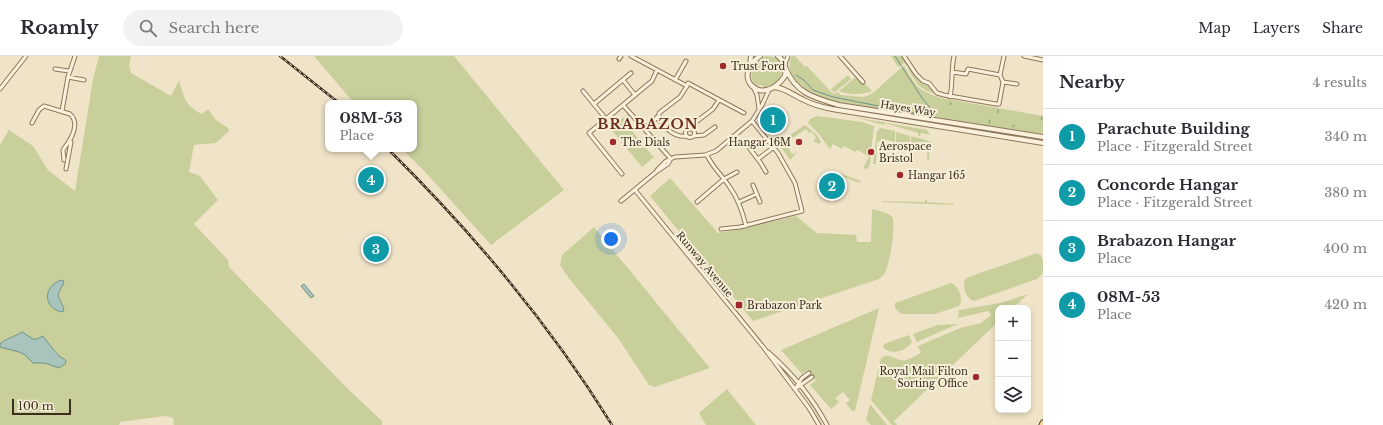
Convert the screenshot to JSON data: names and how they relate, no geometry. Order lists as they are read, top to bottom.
{
  "streets": {
    "street": ["Hayes Way", "Runway Avenue"]
  },
  "districts": ["BRABAZON"],
  "places": {
    "other": [
      "Trust Ford",
      "The Dials",
      "Hangar 16M",
      "Aerospace Bristol",
      "Hangar 165",
      "Royal Mail Filton Sorting Office"
    ],
    "transit": ["Brabazon Park"]
  },
  "scale_bar": "100 m",
  "page": {
    "header": "Roamly",
    "search": "Search here",
    "nav": ["Map", "Layers", "Share"],
    "heading": ["Nearby", "4 results"],
    "popup": ["08M-53", "Place"],
    "pins": [
      "1",
      "4",
      "2",
      "3"
    ],
    "list": [
      {
        "mark": "1",
        "name": "Parachute Building",
        "note": "Place · Fitzgerald Street",
        "value": "340 m"
      },
      {
        "mark": "2",
        "name": "Concorde Hangar",
        "note": "Place · Fitzgerald Street",
        "value": "380 m"
      },
      {
        "mark": "3",
        "name": "Brabazon Hangar",
        "note": "Place",
        "value": "400 m"
      },
      {
        "mark": "4",
        "name": "08M-53",
        "note": "Place",
        "value": "420 m"
      }
    ],
    "map_buttons": ["+", "−"],
    "scale": "100 m"
  }
}
